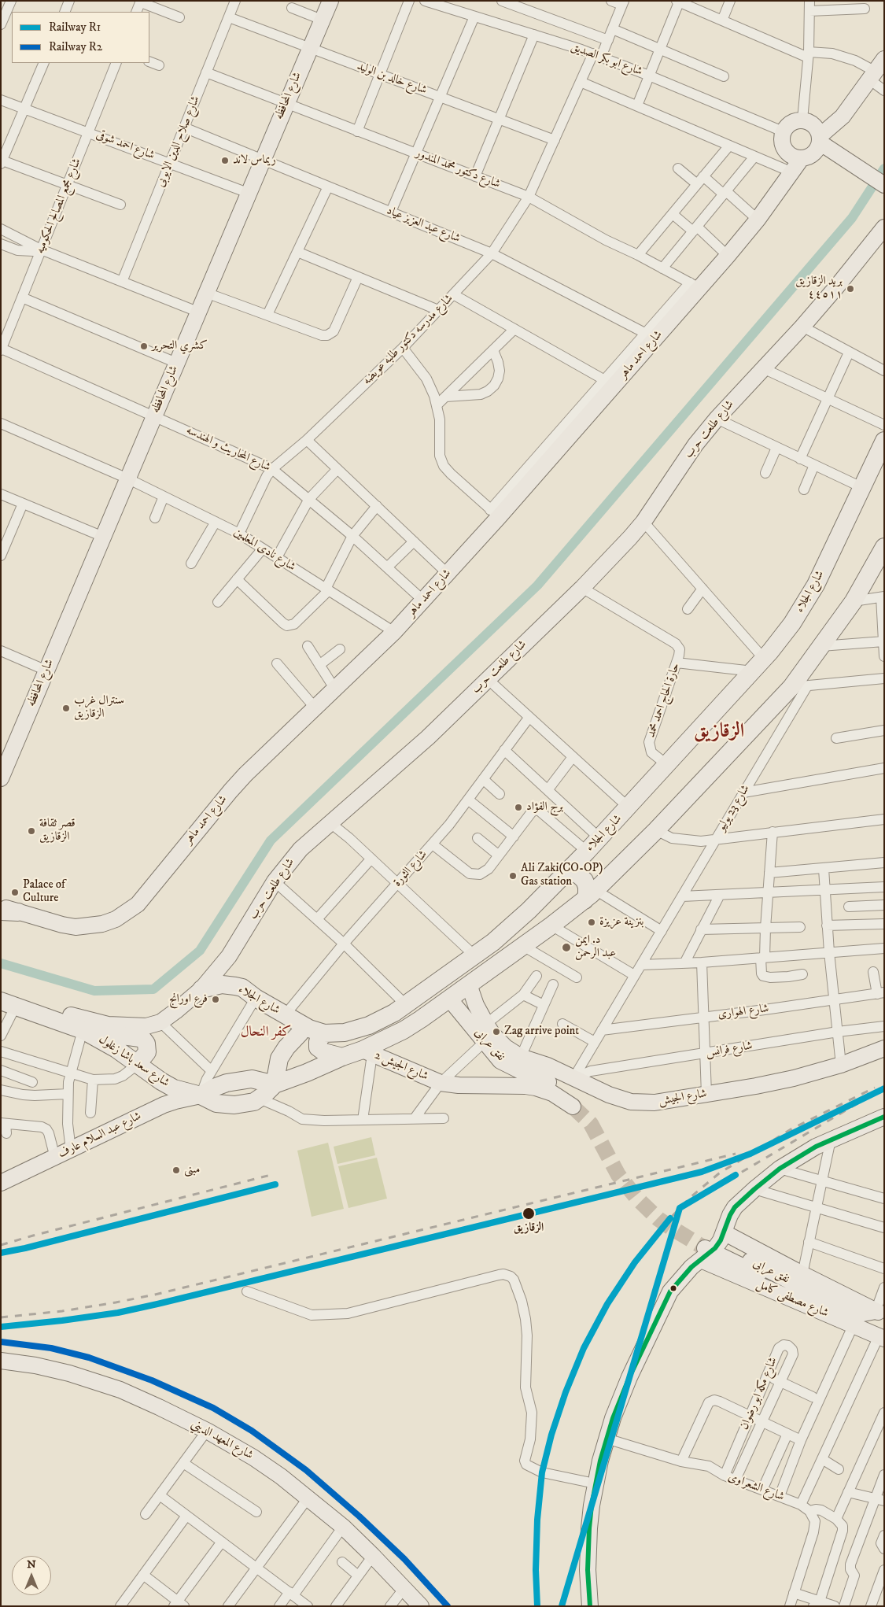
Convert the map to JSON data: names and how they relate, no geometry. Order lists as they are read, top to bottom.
{
  "streets": {
    "highway": ["شارع الجلاء", "شارع سعد باشا زغلول"],
    "main road": [
      "شارع المحافظه",
      "شارع احمد ماهر",
      "شارع طلعت حرب",
      "نفق عرابى",
      "شارع الجيش 2",
      "شارع الجيش",
      "شارع عبد السلام عارف",
      "شارع مصطفى كامل",
      "شارع المعهد الديني"
    ],
    "street": [
      "شارع ابو بكر الصديق",
      "شارع خالد بن الوليد",
      "شارع صلاح الدين الايوبى",
      "شارع احمد شوقى",
      "شارع دكتور محمد المندور",
      "شارع مجمع المصالح الحكوميه",
      "شارع عبد العزيز عياد",
      "شارع مدرسه دكتور طلبه عويضه",
      "شارع المحاريث و الهندسه",
      "شارع نادى المعلمين",
      "حارة الحاج احمد محمد",
      "شارع 23 يوليو",
      "شارع الثورة",
      "شارع الهوارى",
      "شارع فرانس",
      "شارع مكه ابو رضوان",
      "شارع الشعراوى"
    ]
  },
  "crossings": [
    ["شارع ابو بكر الصديق", "شارع مدرسه دكتور طلبه عويضه"],
    ["شارع ابو بكر الصديق", "شارع احمد ماهر"],
    ["شارع خالد بن الوليد", "شارع المحافظه"],
    ["شارع خالد بن الوليد", "شارع صلاح الدين الايوبى"],
    ["شارع خالد بن الوليد", "شارع مدرسه دكتور طلبه عويضه"],
    ["شارع المحافظه", "شارع احمد شوقى"],
    ["شارع المحافظه", "شارع دكتور محمد المندور"],
    ["شارع المحافظه", "شارع عبد العزيز عياد"],
    ["شارع المحافظه", "شارع المحاريث و الهندسه"],
    ["شارع المحافظه", "شارع نادى المعلمين"],
    ["شارع صلاح الدين الايوبى", "شارع احمد شوقى"],
    ["شارع صلاح الدين الايوبى", "شارع دكتور محمد المندور"],
    ["شارع صلاح الدين الايوبى", "شارع عبد العزيز عياد"],
    ["شارع احمد شوقى", "شارع مجمع المصالح الحكوميه"],
    ["شارع دكتور محمد المندور", "شارع مدرسه دكتور طلبه عويضه"],
    ["شارع دكتور محمد المندور", "شارع احمد ماهر"],
    ["شارع مجمع المصالح الحكوميه", "شارع المحاريث و الهندسه"],
    ["شارع عبد العزيز عياد", "شارع مدرسه دكتور طلبه عويضه"],
    ["شارع عبد العزيز عياد", "شارع احمد ماهر"],
    ["شارع مدرسه دكتور طلبه عويضه", "شارع المحاريث و الهندسه"],
    ["شارع مدرسه دكتور طلبه عويضه", "شارع نادى المعلمين"],
    ["شارع احمد ماهر", "شارع المحاريث و الهندسه"],
    ["شارع احمد ماهر", "شارع نادى المعلمين"],
    ["شارع طلعت حرب", "شارع الجلاء"],
    ["شارع طلعت حرب", "حارة الحاج احمد محمد"],
    ["شارع الجلاء", "حارة الحاج احمد محمد"],
    ["شارع الجلاء", "شارع الثورة"],
    ["شارع 23 يوليو", "شارع الهوارى"],
    ["شارع 23 يوليو", "شارع فرانس"],
    ["شارع 23 يوليو", "شارع الجيش"],
    ["نفق عرابى", "شارع الجيش 2"],
    ["نفق عرابى", "شارع الجيش"],
    ["نفق عرابى", "شارع مصطفى كامل"],
    ["شارع فرانس", "شارع الجيش"],
    ["شارع سعد باشا زغلول", "شارع عبد السلام عارف"],
    ["شارع الجيش 2", "شارع الجيش"],
    ["شارع مكه ابو رضوان", "شارع الشعراوى"]
  ],
  "districts": ["الزقازيق", "كفر النحال"],
  "places": [
    "ريماس لاند",
    "بريد الزقازيق ٤٤٥١١",
    "كشري التحرير",
    "سنترال غرب الزقازيق",
    "برج الفؤاد",
    "قصر ثقافة الزقازيق",
    "Ali Zaki(CO-OP) Gas station",
    "Palace of Culture",
    "بنزينة عزيزة",
    "د. ايمن عبد الرحمن",
    "فرع اورانج",
    "Zag arrive point",
    "مبنى",
    "الزقازيق"
  ],
  "lines": ["rail line R1", "rail line R2"],
  "legend": ["Railway R1", "Railway R2"],
  "north": "top"
}
